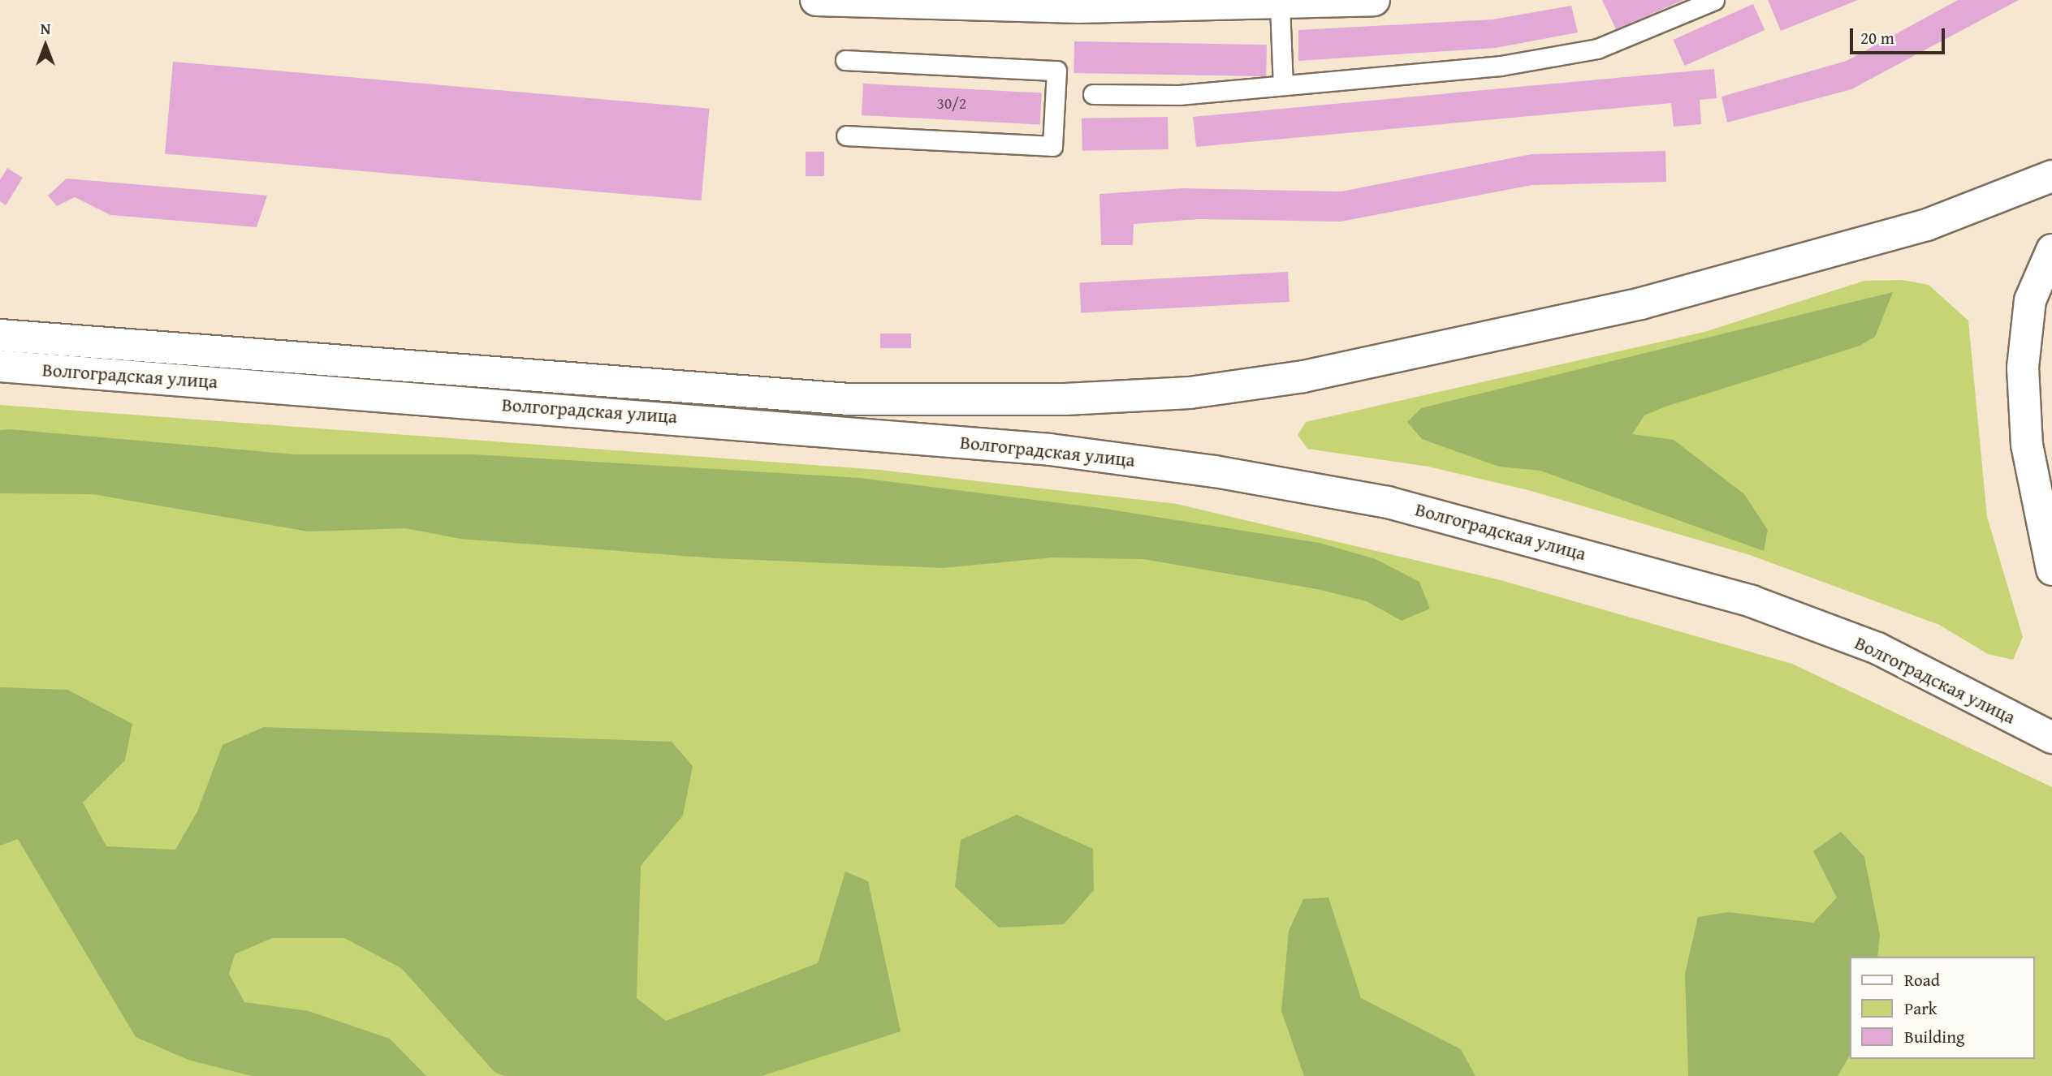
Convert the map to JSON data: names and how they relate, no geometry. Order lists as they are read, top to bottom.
{
  "streets": {
    "main road": ["Волгоградская улица"]
  },
  "house_numbers": ["30/2"],
  "legend": ["Road", "Park", "Building"],
  "scale_bar": "20 m",
  "north": "top"
}
